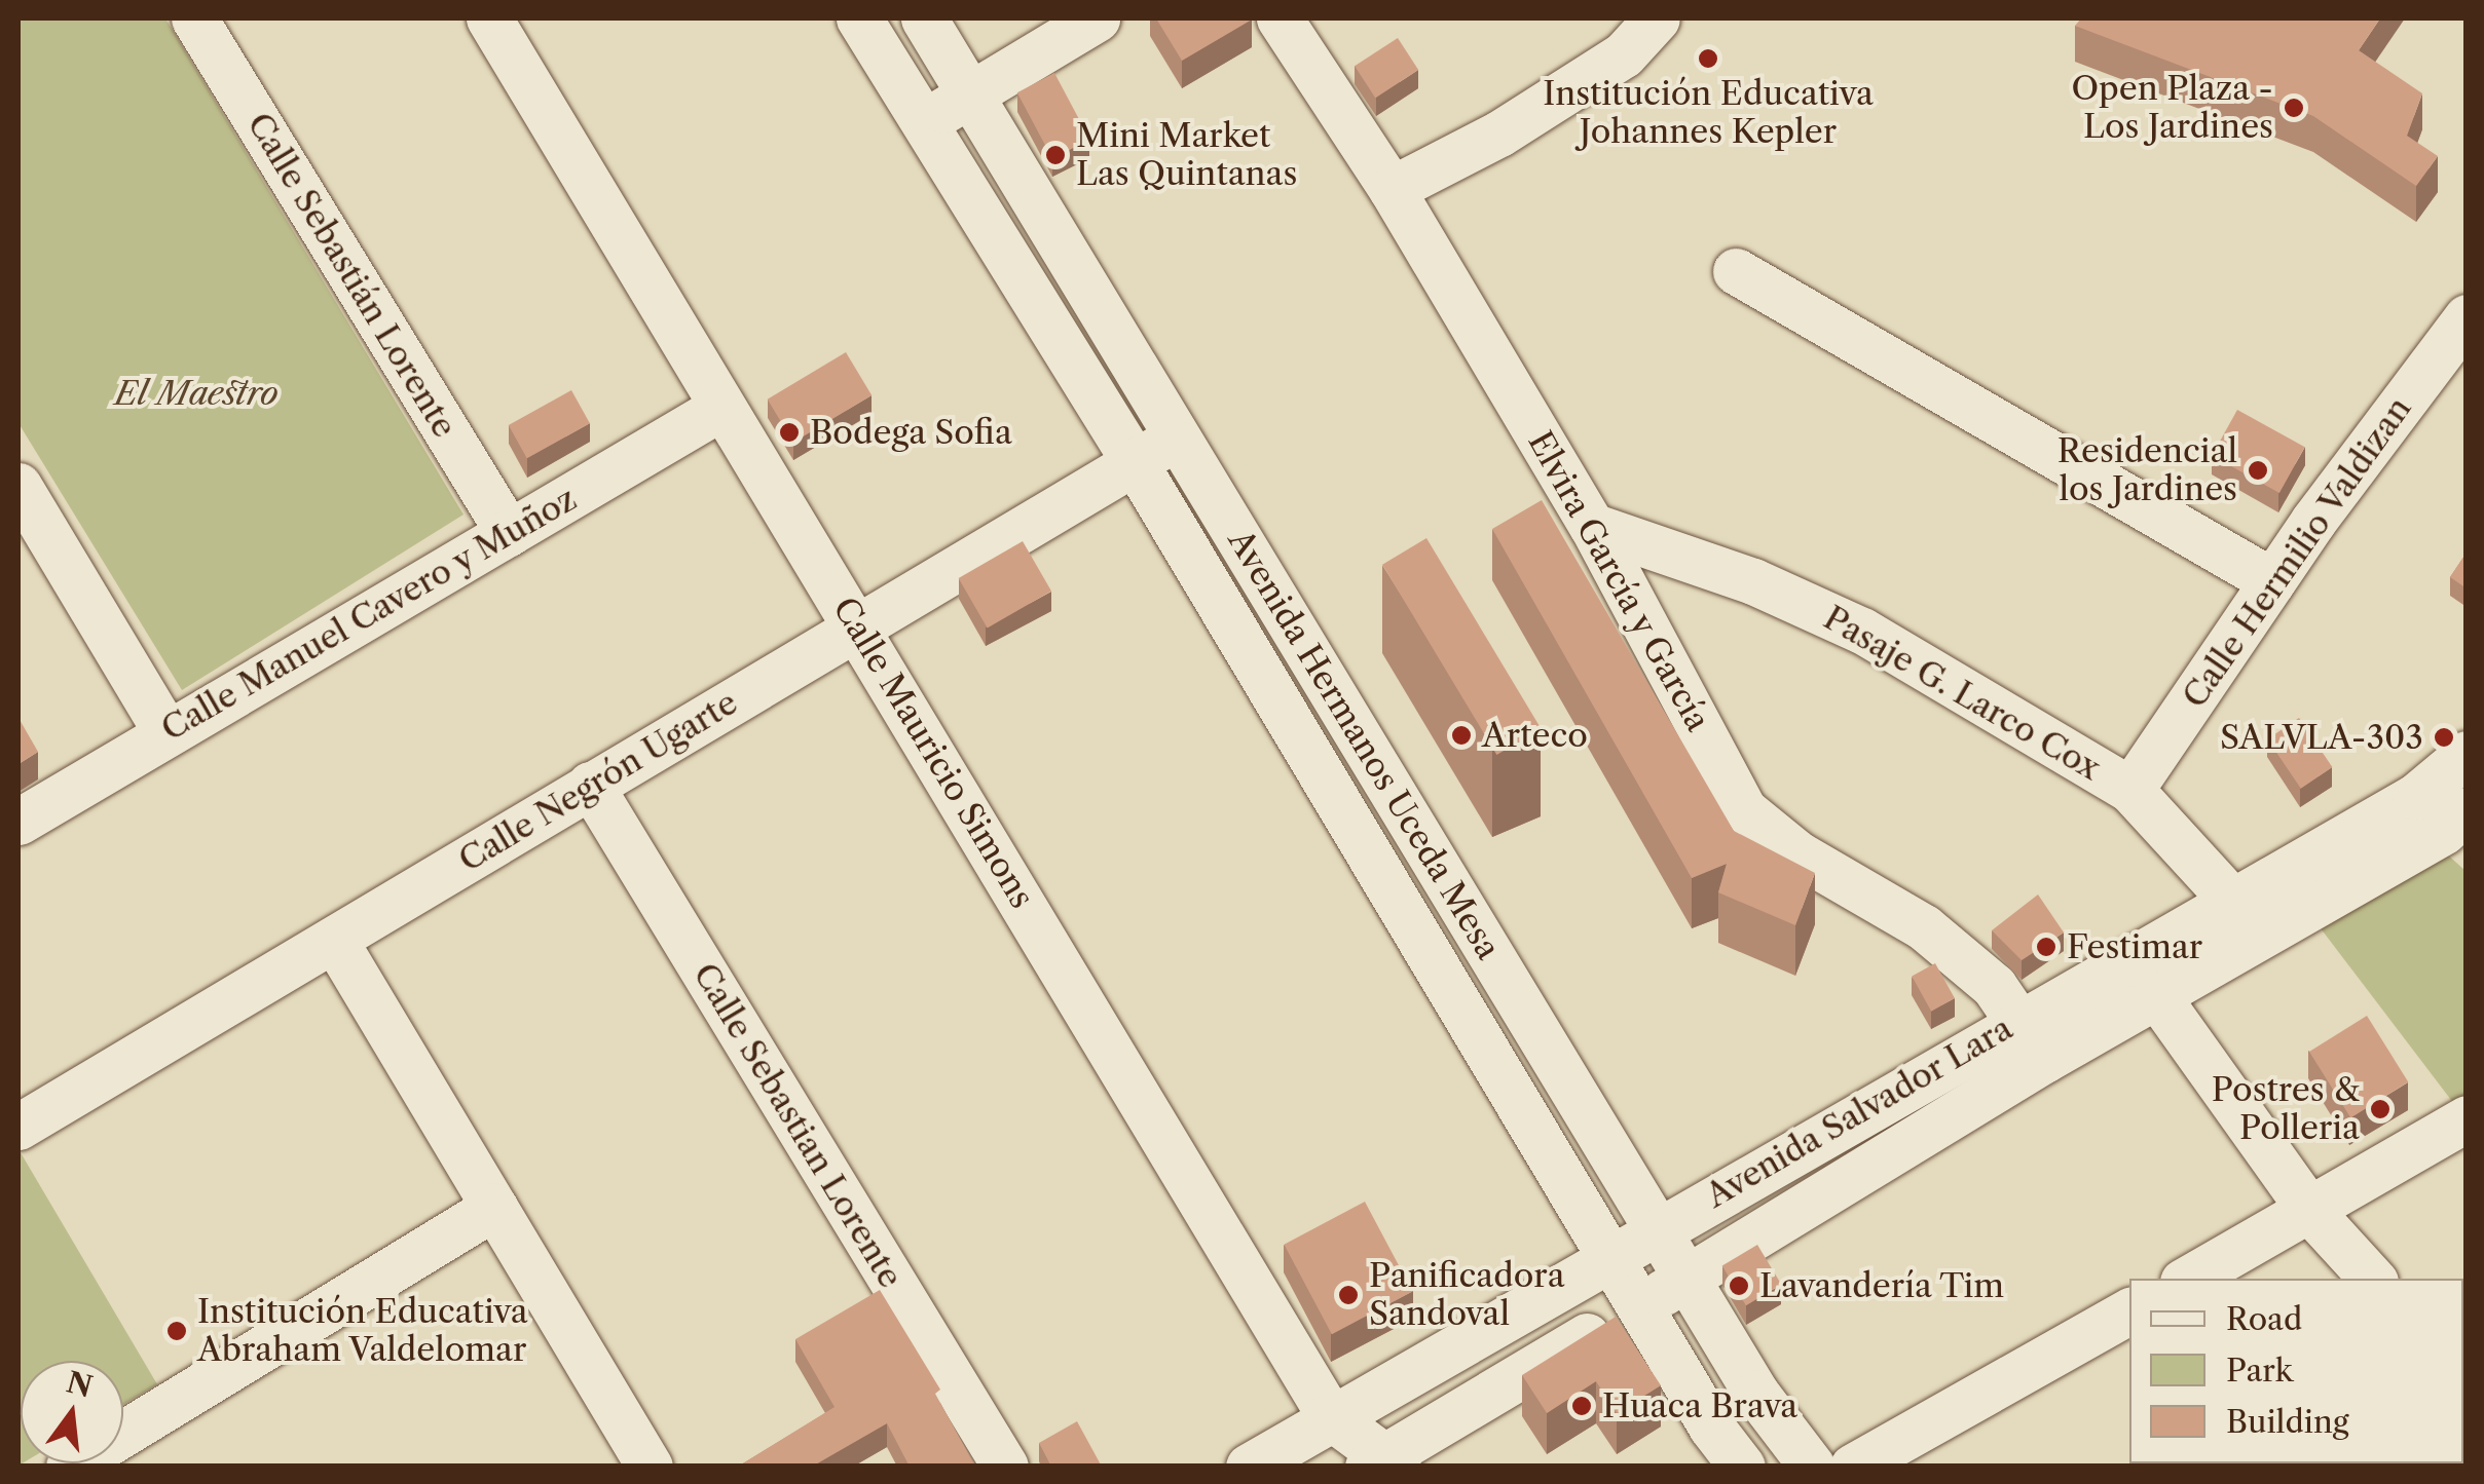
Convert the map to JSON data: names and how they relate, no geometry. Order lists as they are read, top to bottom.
{
  "streets": {
    "street": [
      "Calle Sebastián Lorente",
      "Calle Hermilio Valdizan",
      "Elvira García y García",
      "Calle Manuel Cavero y Muñoz",
      "Pasaje G. Larco Cox",
      "Avenida Hermanos Uceda Mesa",
      "Calle Mauricio Simons",
      "Calle Negrón Ugarte",
      "Avenida Salvador Lara",
      "Calle Sebastian Lorente"
    ]
  },
  "crossings": [
    ["Calle Sebastián Lorente", "Calle Manuel Cavero y Muñoz"],
    ["Calle Hermilio Valdizan", "Pasaje G. Larco Cox"],
    ["Elvira García y García", "Pasaje G. Larco Cox"],
    ["Elvira García y García", "Avenida Salvador Lara"],
    ["Calle Manuel Cavero y Muñoz", "Calle Mauricio Simons"],
    ["Pasaje G. Larco Cox", "Avenida Salvador Lara"],
    ["Avenida Hermanos Uceda Mesa", "Calle Negrón Ugarte"],
    ["Avenida Hermanos Uceda Mesa", "Avenida Salvador Lara"],
    ["Calle Mauricio Simons", "Calle Negrón Ugarte"],
    ["Calle Mauricio Simons", "Avenida Salvador Lara"],
    ["Calle Negrón Ugarte", "Calle Sebastian Lorente"]
  ],
  "parks": ["El Maestro"],
  "places": [
    "Institución Educativa Johannes Kepler",
    "Open Plaza - Los Jardines",
    "Mini Market Las Quintanas",
    "Bodega Sofia",
    "Residencial los Jardines",
    "Arteco",
    "SALVLA-303",
    "Festimar",
    "Postres & Polleria",
    "Lavandería Tim",
    "Panificadora Sandoval",
    "Institución Educativa Abraham Valdelomar",
    "Huaca Brava"
  ],
  "legend": ["Road", "Park", "Building"],
  "north": "top"
}
